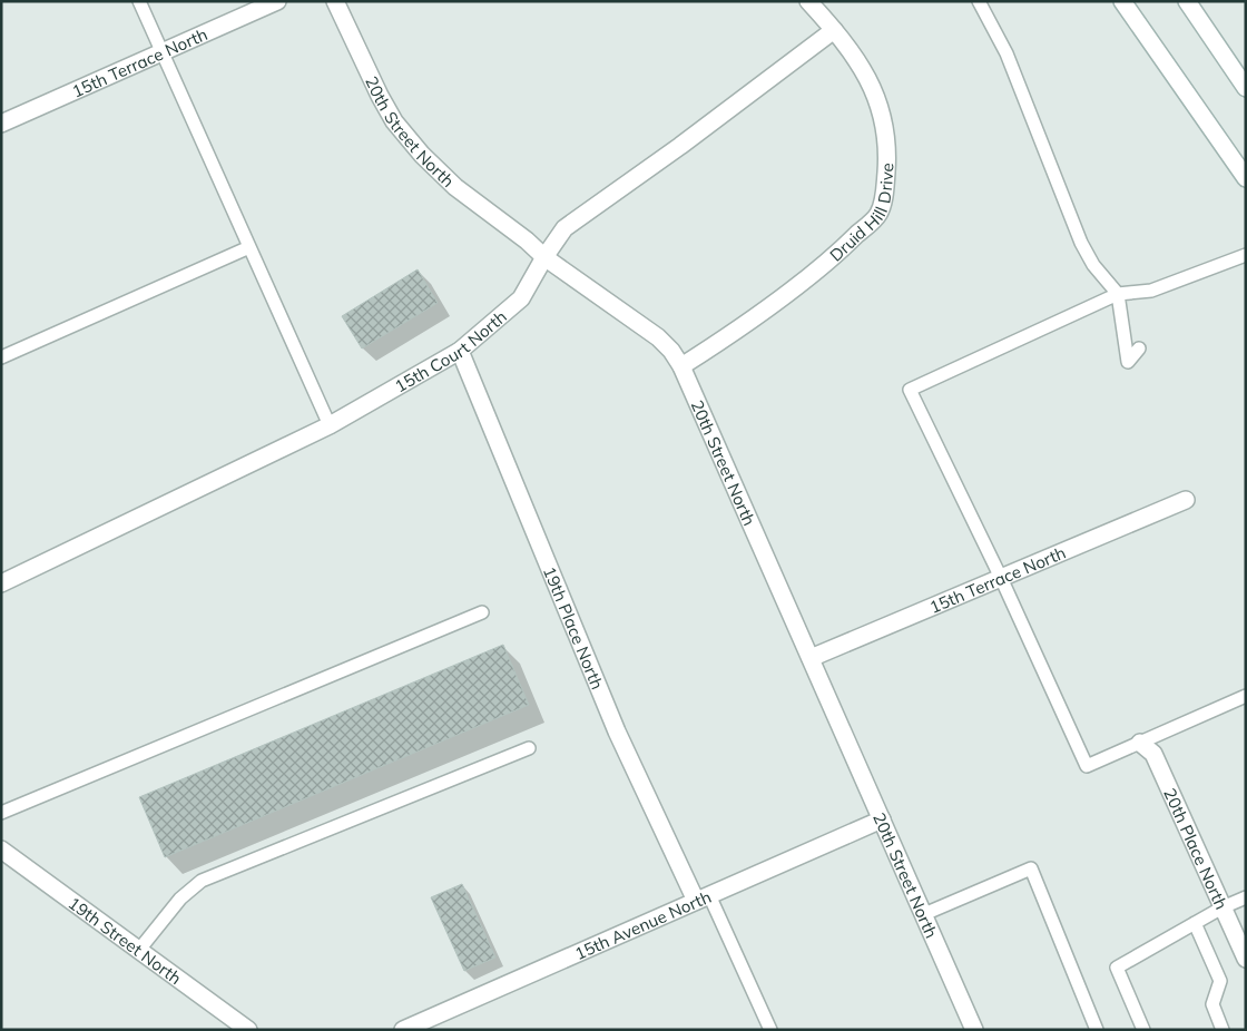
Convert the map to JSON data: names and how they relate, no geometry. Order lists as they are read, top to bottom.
{
  "streets": {
    "street": [
      "15th Terrace North",
      "20th Street North",
      "Druid Hill Drive",
      "15th Court North",
      "19th Place North",
      "20th Place North",
      "15th Avenue North",
      "19th Street North"
    ]
  },
  "crossings": [
    ["15th Terrace North", "20th Street North"],
    ["20th Street North", "Druid Hill Drive"],
    ["20th Street North", "15th Court North"],
    ["20th Street North", "15th Avenue North"],
    ["Druid Hill Drive", "15th Court North"],
    ["15th Court North", "19th Place North"],
    ["19th Place North", "15th Avenue North"]
  ]
}
